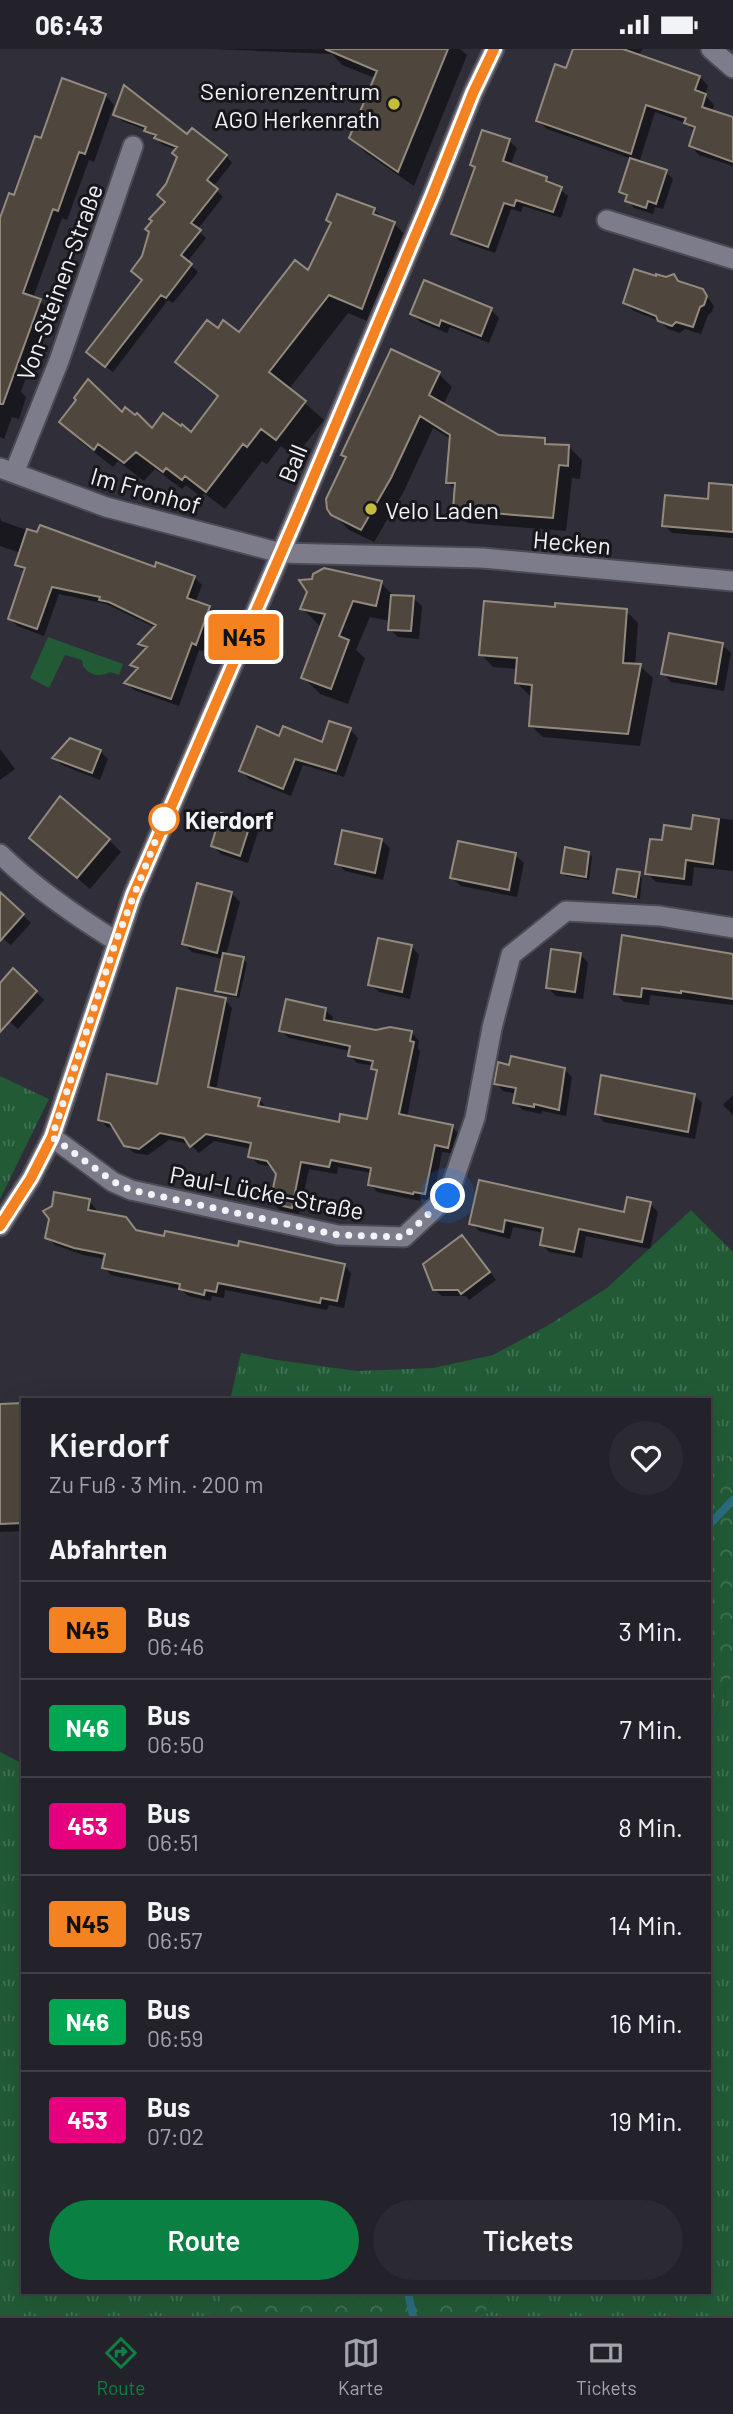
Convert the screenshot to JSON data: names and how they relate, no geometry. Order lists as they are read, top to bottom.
{
  "streets": {
    "street": [
      "Von-Steinen-Straße",
      "Ball",
      "Im Fronhof",
      "Hecken",
      "Paul-Lücke-Straße"
    ]
  },
  "crossings": [
    ["Von-Steinen-Straße", "Im Fronhof"],
    ["Ball", "Im Fronhof"],
    ["Ball", "Hecken"],
    ["Im Fronhof", "Hecken"]
  ],
  "places": ["Seniorenzentrum AGO Herkenrath", "Velo Laden", "Kierdorf"],
  "lines": ["bus line N45"],
  "page": {
    "status": "06:43",
    "on_map": "N45",
    "heading": [
      ["Kierdorf", "Zu Fuß · 3 Min. · 200 m"],
      "Abfahrten"
    ],
    "list": [
      {
        "mark": "N45",
        "name": "Bus",
        "note": "06:46",
        "value": "3 Min."
      },
      {
        "mark": "N46",
        "name": "Bus",
        "note": "06:50",
        "value": "7 Min."
      },
      {
        "mark": "453",
        "name": "Bus",
        "note": "06:51",
        "value": "8 Min."
      },
      {
        "mark": "N45",
        "name": "Bus",
        "note": "06:57",
        "value": "14 Min."
      },
      {
        "mark": "N46",
        "name": "Bus",
        "note": "06:59",
        "value": "16 Min."
      },
      {
        "mark": "453",
        "name": "Bus",
        "note": "07:02",
        "value": "19 Min."
      }
    ],
    "buttons": ["Route", "Tickets"],
    "tabs": ["Route", "Karte", "Tickets"]
  }
}
